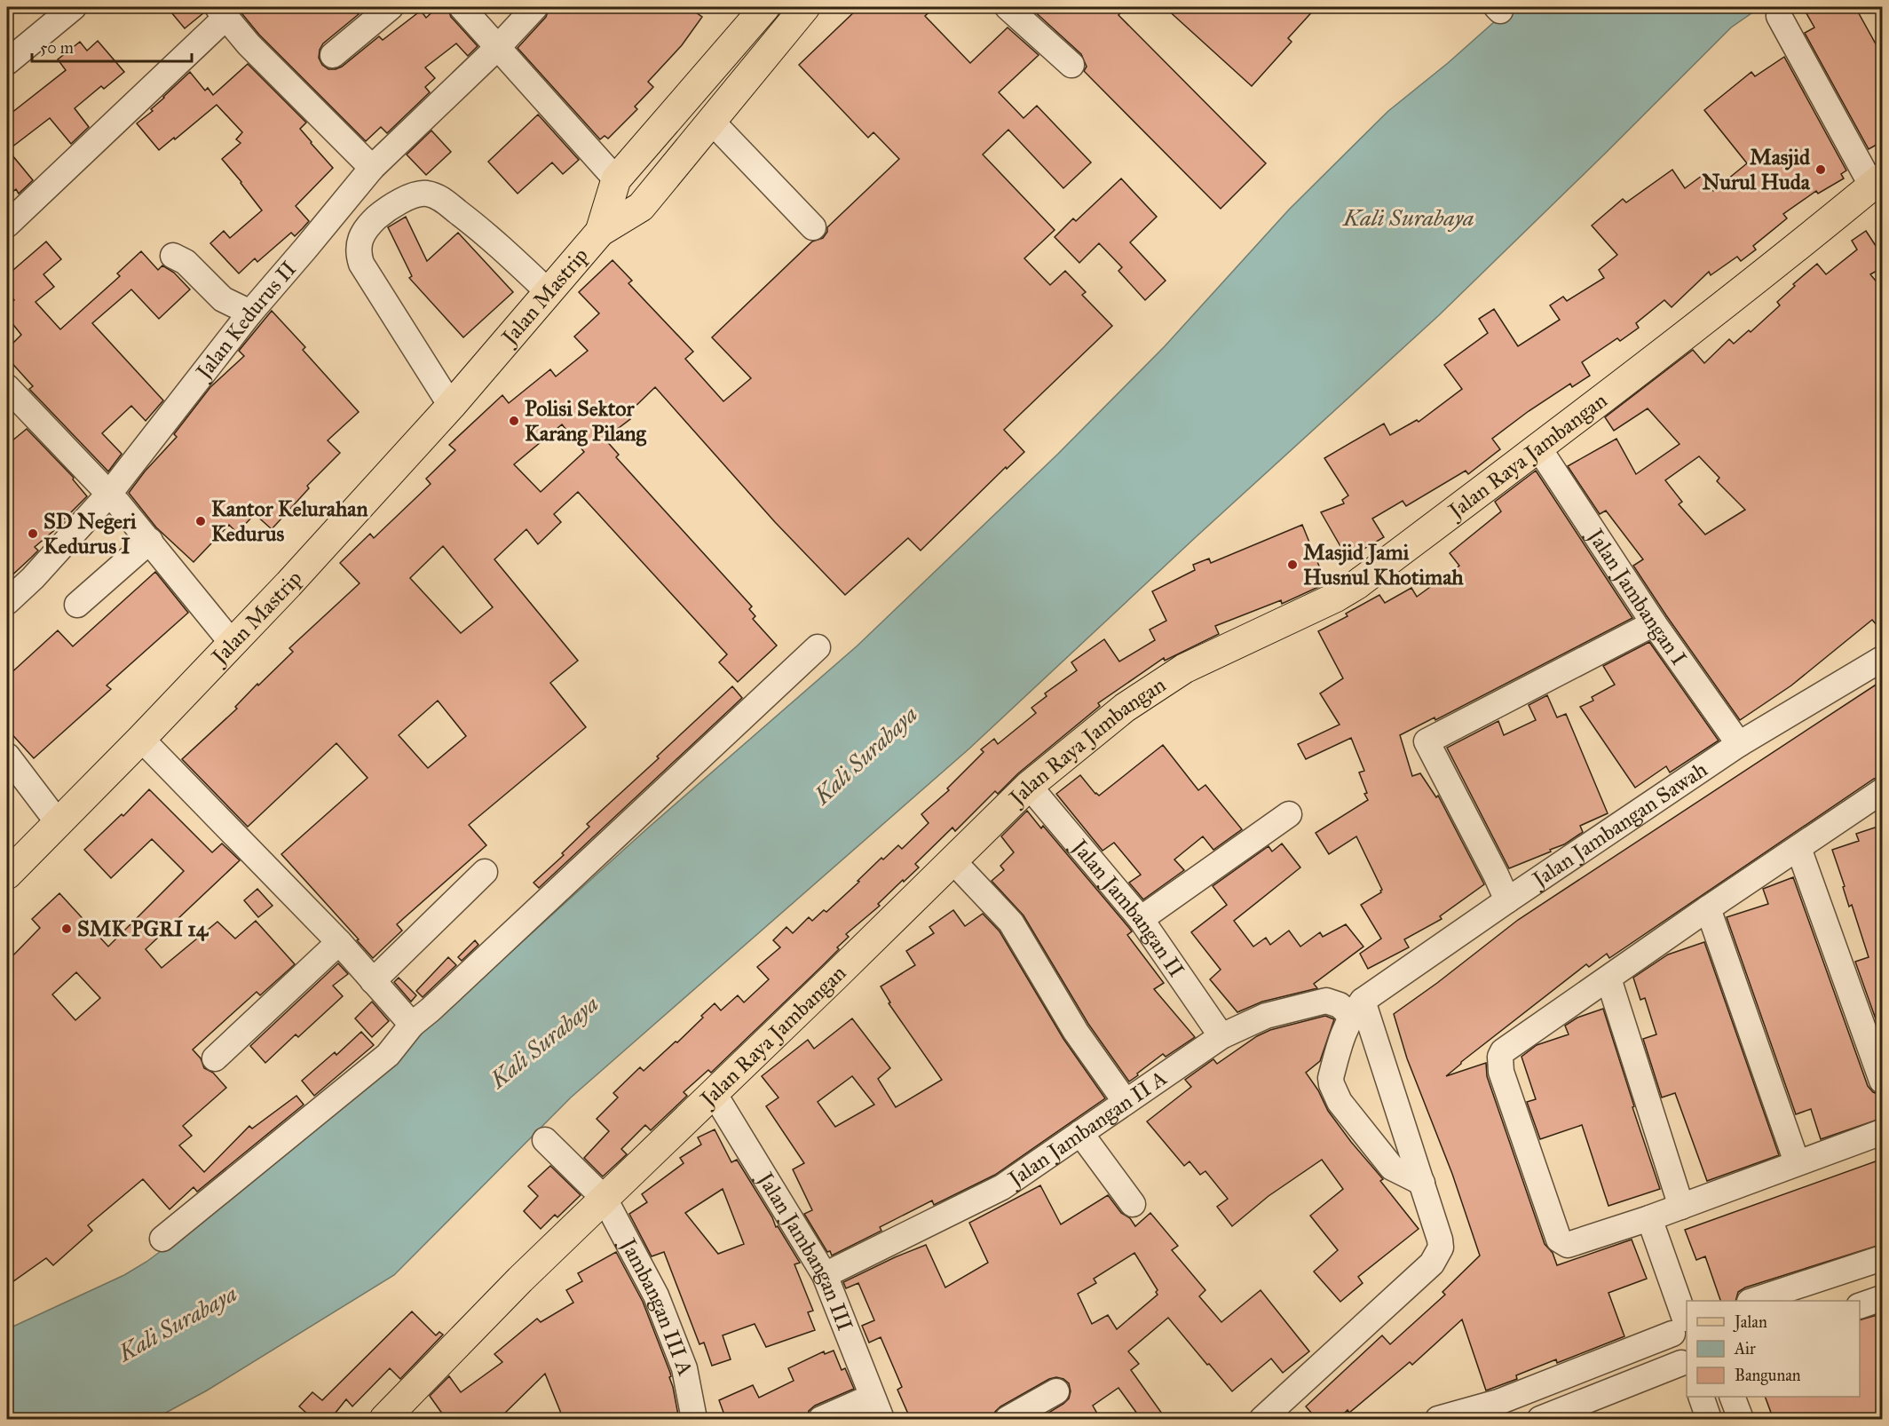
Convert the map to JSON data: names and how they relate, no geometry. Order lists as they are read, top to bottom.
{
  "streets": {
    "main road": ["Jalan Mastrip", "Jalan Raya Jambangan"],
    "street": [
      "Jalan Kedurus II",
      "Jalan Jambangan I",
      "Jalan Jambangan Sawah",
      "Jalan Jambangan II",
      "Jalan Jambangan II A",
      "Jalan Jambangan III",
      "Jambangan III A"
    ]
  },
  "crossings": [
    ["Jalan Raya Jambangan", "Jalan Jambangan I"],
    ["Jalan Raya Jambangan", "Jalan Jambangan II"],
    ["Jalan Raya Jambangan", "Jalan Jambangan III"],
    ["Jalan Raya Jambangan", "Jambangan III A"],
    ["Jalan Jambangan I", "Jalan Jambangan Sawah"],
    ["Jalan Jambangan Sawah", "Jalan Jambangan II A"],
    ["Jalan Jambangan II", "Jalan Jambangan II A"],
    ["Jalan Jambangan II A", "Jalan Jambangan III"]
  ],
  "water": ["Kali Surabaya"],
  "places": [
    "Masjid Nurul Huda",
    "Polisi Sektor Karang Pilang",
    "Kantor Kelurahan Kedurus",
    "SD Negeri Kedurus I",
    "Masjid Jami Husnul Khotimah",
    "SMK PGRI 14"
  ],
  "legend": ["Jalan", "Air", "Bangunan"],
  "scale_bar": "50 m"
}
